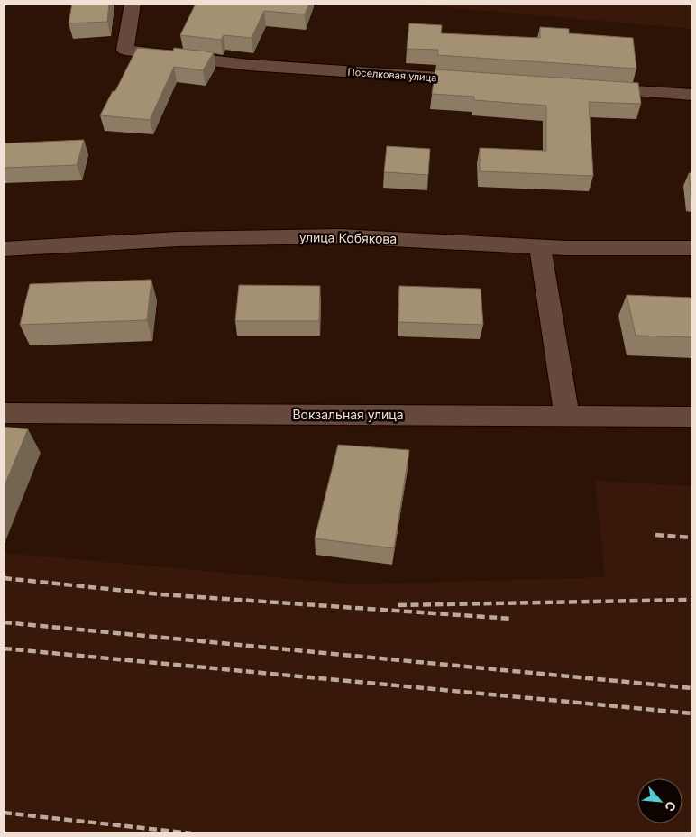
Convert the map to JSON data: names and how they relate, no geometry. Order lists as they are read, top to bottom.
{
  "streets": {
    "street": ["Поселковая улица", "улица Кобякова", "Вокзальная улица"]
  },
  "north": "bottom right"
}
